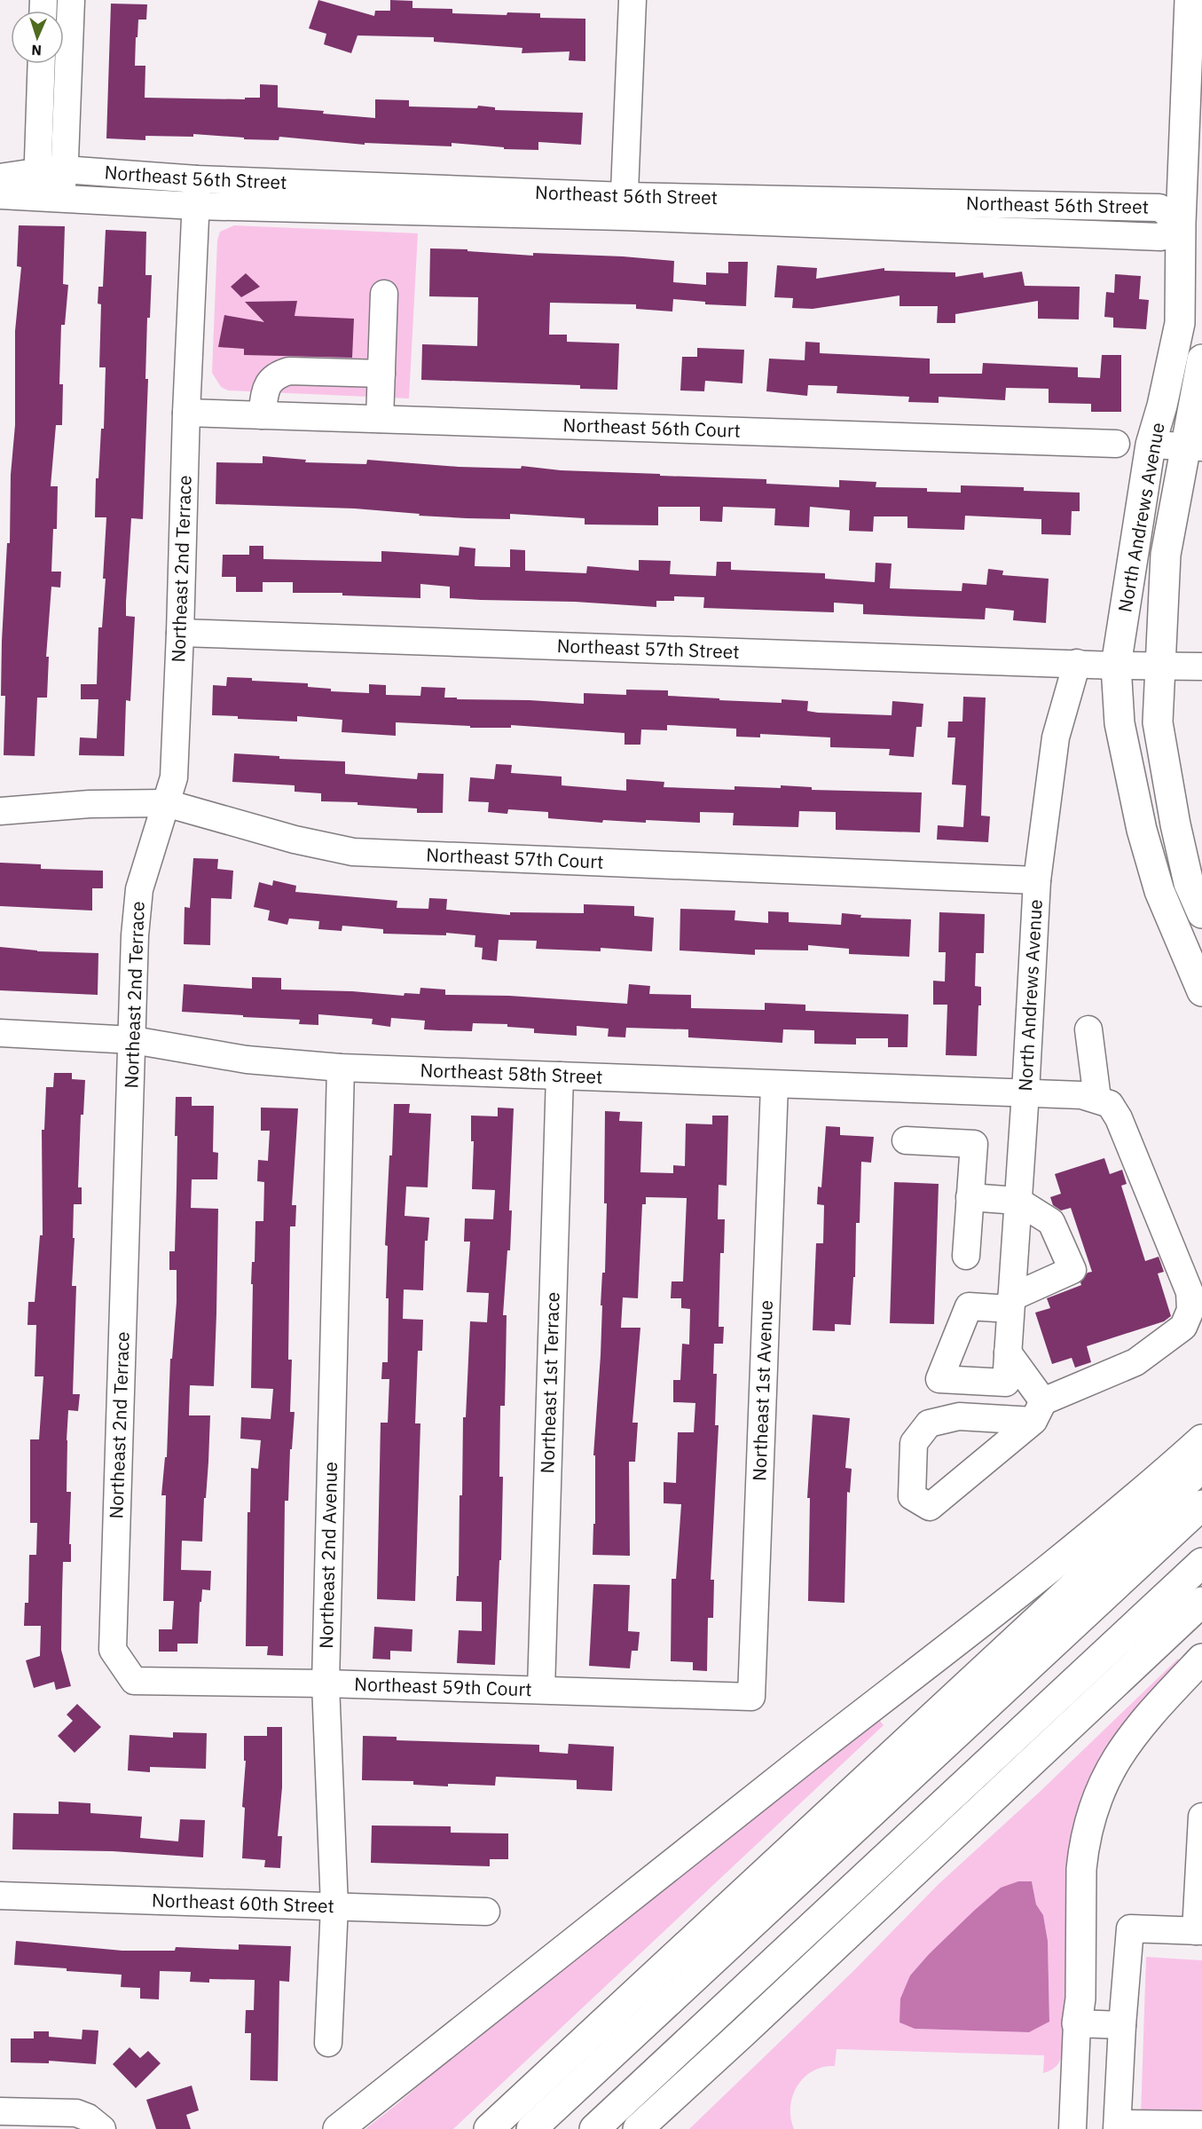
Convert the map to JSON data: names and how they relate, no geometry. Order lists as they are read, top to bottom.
{
  "streets": {
    "main road": ["North Andrews Avenue"],
    "street": [
      "Northeast 56th Street",
      "Northeast 56th Court",
      "Northeast 2nd Terrace",
      "Northeast 57th Street",
      "Northeast 57th Court",
      "Northeast 58th Street",
      "Northeast 1st Terrace",
      "Northeast 1st Avenue",
      "Northeast 2nd Avenue",
      "Northeast 59th Court",
      "Northeast 60th Street"
    ]
  },
  "crossings": [
    ["Northeast 56th Street", "North Andrews Avenue"],
    ["Northeast 56th Street", "Northeast 2nd Terrace"],
    ["Northeast 56th Court", "Northeast 2nd Terrace"],
    ["North Andrews Avenue", "Northeast 57th Street"],
    ["North Andrews Avenue", "Northeast 57th Court"],
    ["North Andrews Avenue", "Northeast 58th Street"],
    ["Northeast 2nd Terrace", "Northeast 57th Street"],
    ["Northeast 2nd Terrace", "Northeast 57th Court"],
    ["Northeast 2nd Terrace", "Northeast 58th Street"],
    ["Northeast 2nd Terrace", "Northeast 59th Court"],
    ["Northeast 58th Street", "Northeast 1st Terrace"],
    ["Northeast 58th Street", "Northeast 1st Avenue"],
    ["Northeast 58th Street", "Northeast 2nd Avenue"],
    ["Northeast 1st Terrace", "Northeast 59th Court"],
    ["Northeast 1st Avenue", "Northeast 59th Court"],
    ["Northeast 2nd Avenue", "Northeast 59th Court"],
    ["Northeast 2nd Avenue", "Northeast 60th Street"]
  ],
  "north": "bottom"
}
